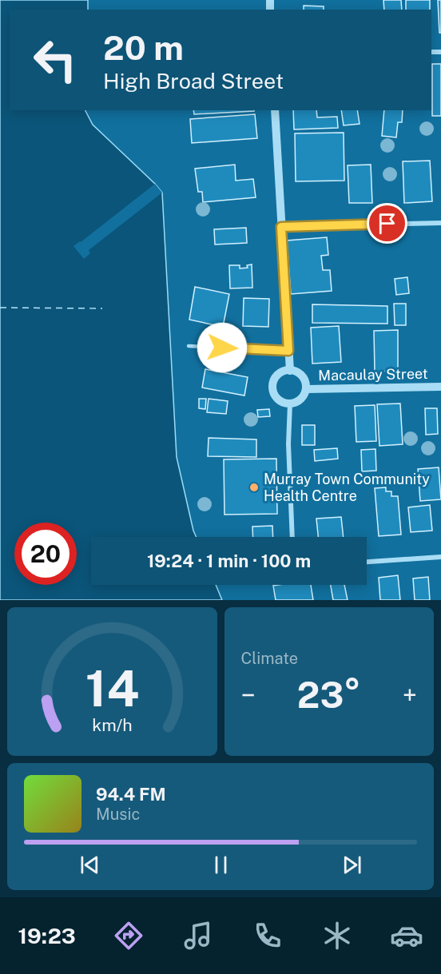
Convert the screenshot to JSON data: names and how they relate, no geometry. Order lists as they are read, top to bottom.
{
  "streets": {
    "street": ["Macaulay Street"]
  },
  "places": ["Murray Town Community Health Centre"],
  "page": {
    "turn": ["20 m", "High Broad Street"],
    "limit": "20",
    "trip": "19:24 · 1 min · 100 m",
    "tile": "Climate",
    "heat": ["−", "23°", "+"],
    "song": ["94.4 FM", "Music"],
    "tabs": "19:23",
    "gauge": ["14", "km/h"]
  }
}
